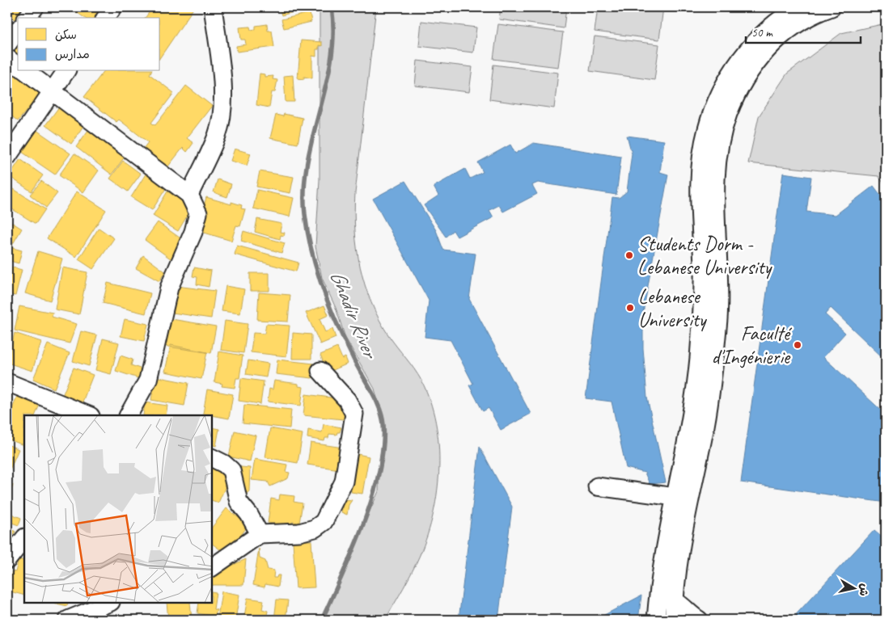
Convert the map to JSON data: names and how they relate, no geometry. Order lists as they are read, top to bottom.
{
  "water": ["Ghadir River"],
  "places": ["Students Dorm - Lebanese University", "Lebanese University", "Faculté d'Ingénierie"],
  "legend": ["سكن", "مدارس"],
  "scale_bar": "50 m",
  "north": "right"
}
